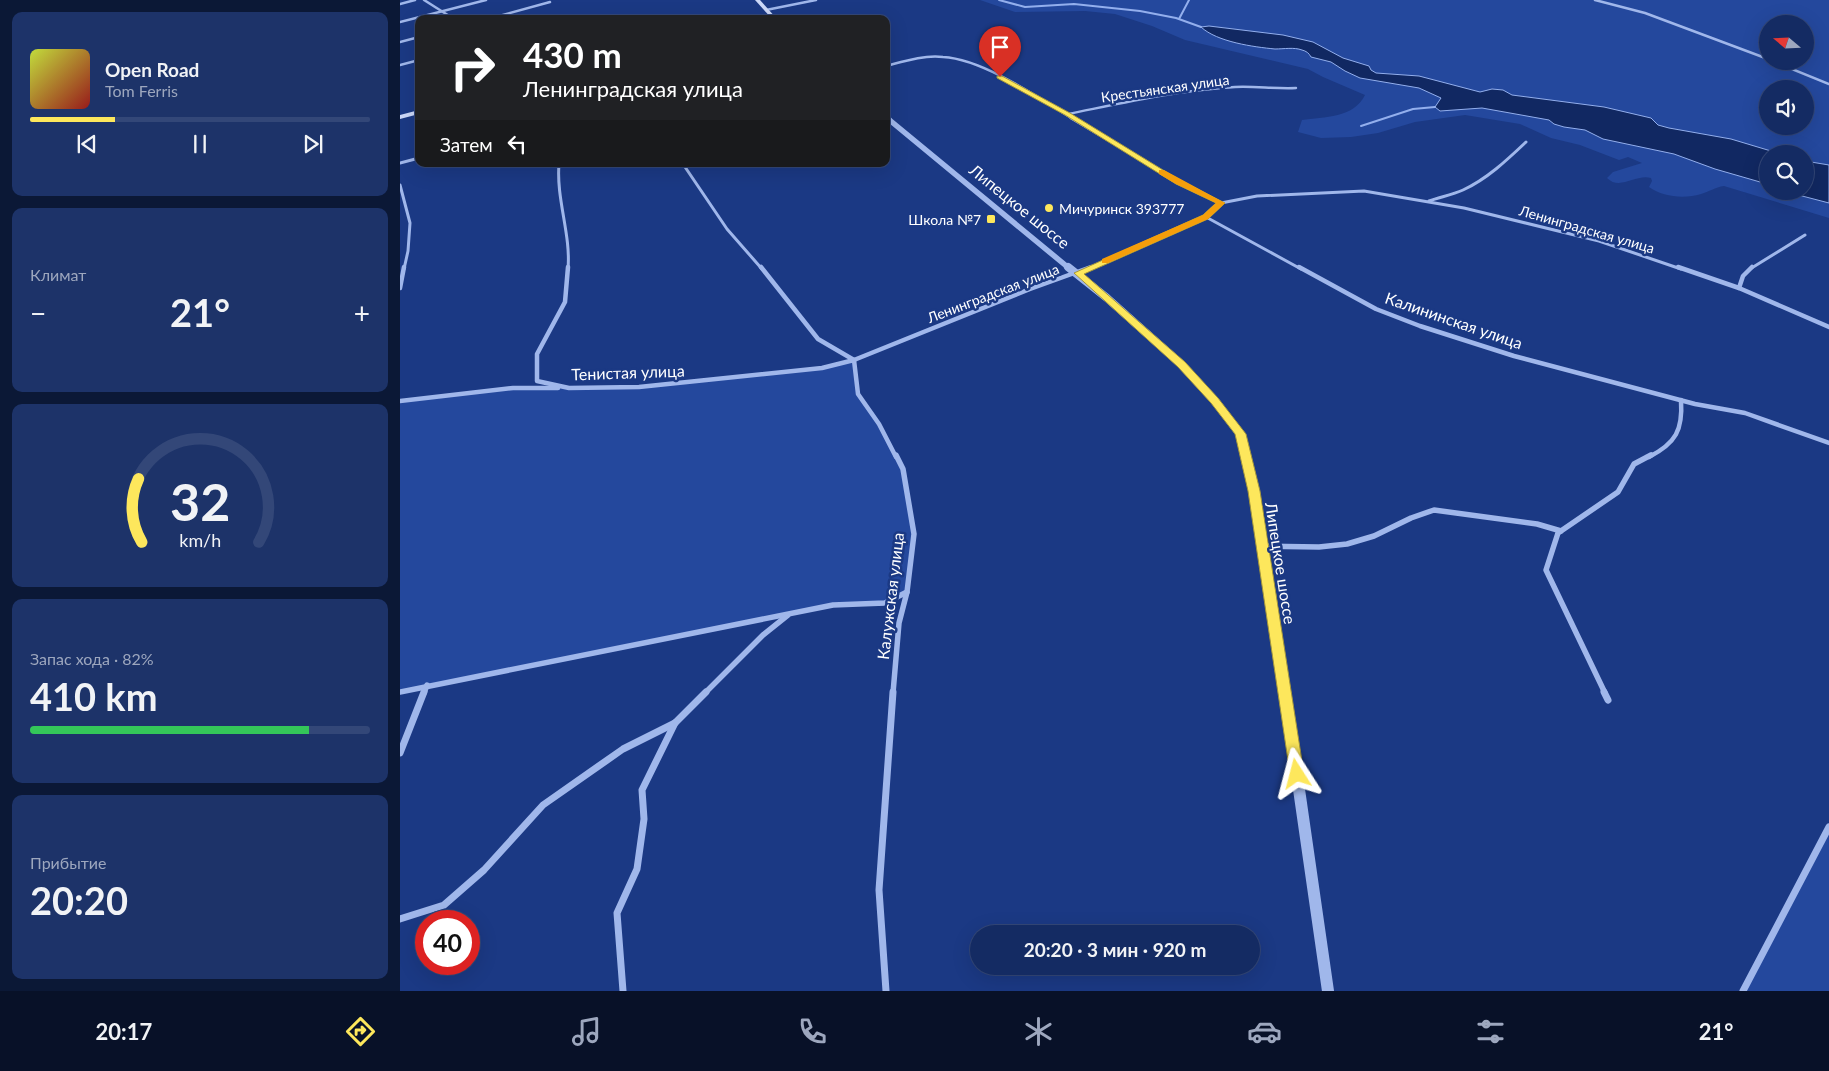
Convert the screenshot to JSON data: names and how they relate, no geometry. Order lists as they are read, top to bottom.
{
  "streets": {
    "street": [
      "Крестьянская улица",
      "Липецкое шоссе",
      "Ленинградская улица",
      "Калининская улица",
      "Тенистая улица",
      "Калужская улица"
    ]
  },
  "crossings": [
    ["Липецкое шоссе", "Ленинградская улица"],
    ["Ленинградская улица", "Калининская улица"],
    ["Ленинградская улица", "Тенистая улица"],
    ["Ленинградская улица", "Калужская улица"],
    ["Тенистая улица", "Калужская улица"]
  ],
  "places": {
    "other": ["Мичуринск 393777"],
    "transit": ["Школа №7"]
  },
  "north": "left",
  "page": {
    "turn": ["430 m", "Ленинградская улица"],
    "song": ["Open Road", "Tom Ferris"],
    "then": "Затем",
    "tile": [
      "Климат",
      ["Запас хода · 82%", "410 km"],
      ["Прибытие", "20:20"]
    ],
    "heat": ["−", "21°", "+"],
    "limit": "40",
    "trip": "20:20 · 3 мин · 920 m",
    "tabs": ["20:17", "21°"],
    "gauge": ["32", "km/h"]
  }
}
